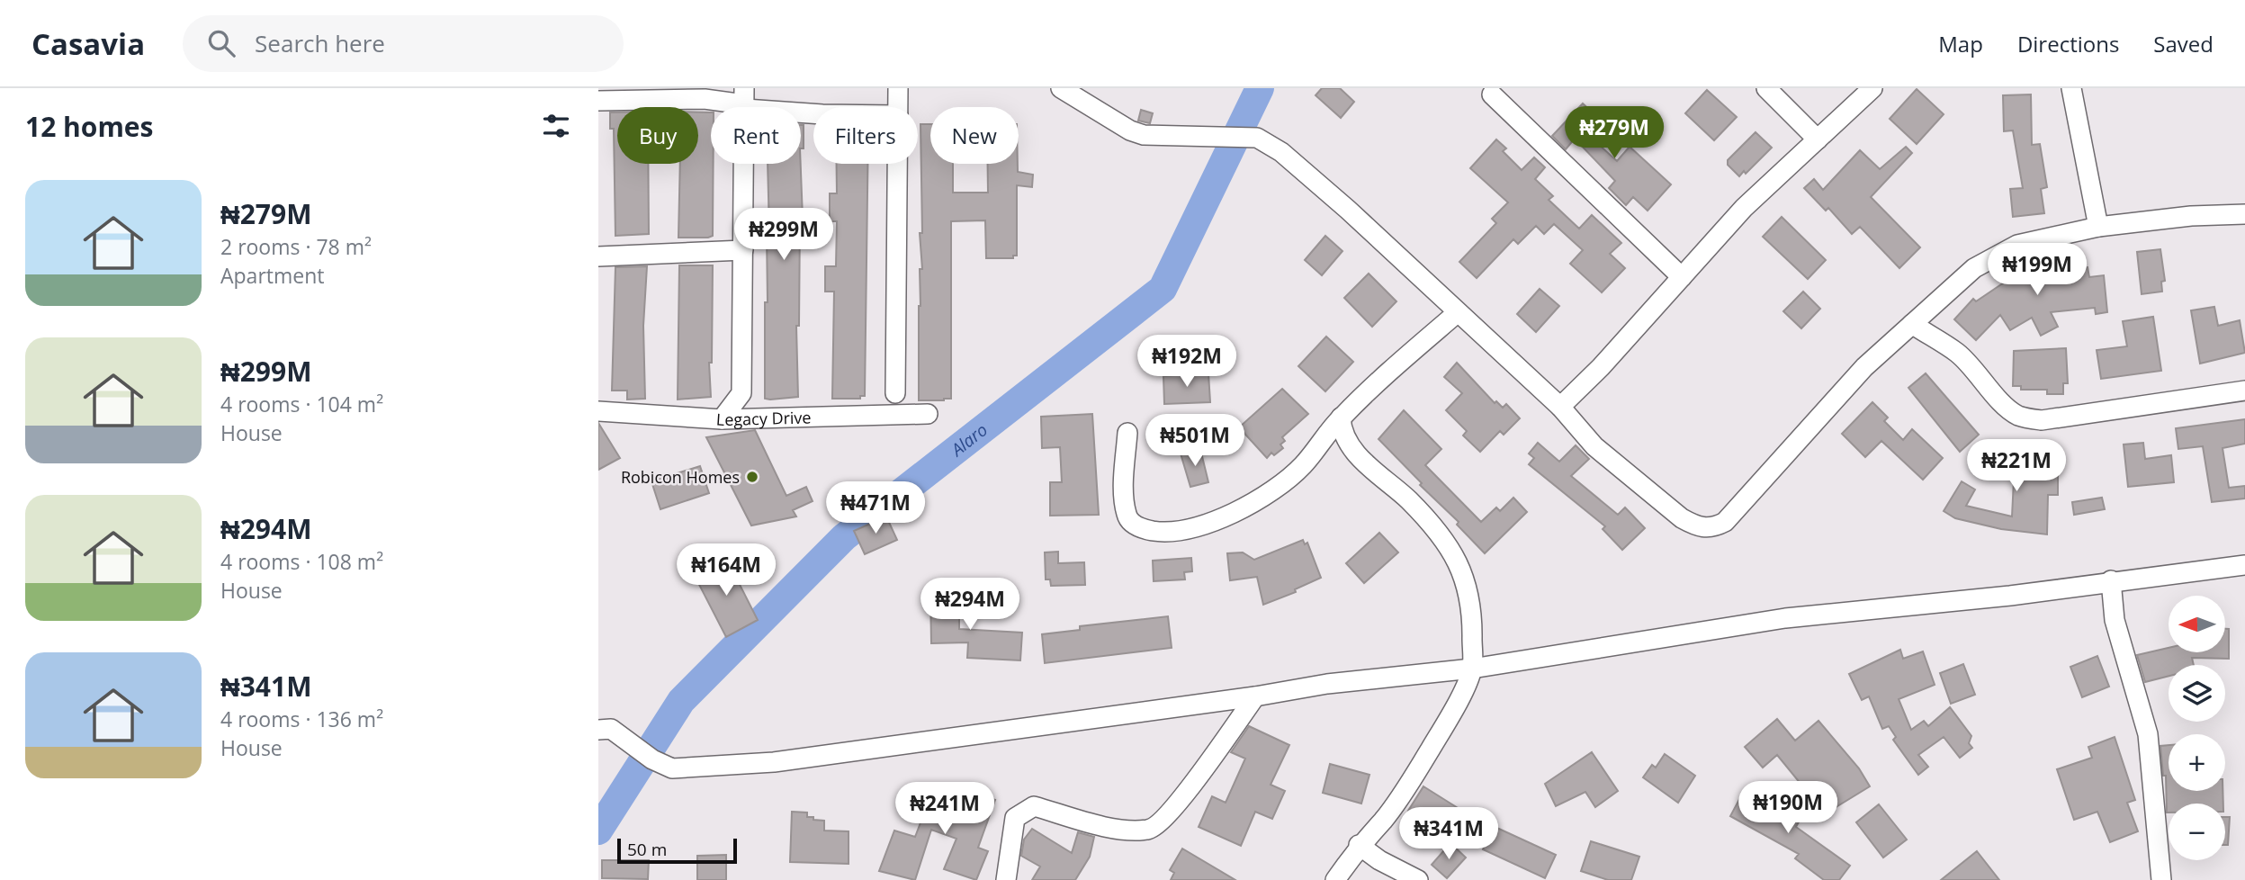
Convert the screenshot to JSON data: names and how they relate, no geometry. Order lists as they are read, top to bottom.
{
  "streets": {
    "street": ["Legacy Drive"]
  },
  "water": ["Alaro"],
  "places": ["Robicon Homes"],
  "scale_bar": "50 m",
  "north": "left",
  "page": {
    "header": "Casavia",
    "search": "Search here",
    "nav": ["Map", "Directions", "Saved"],
    "heading": "12 homes",
    "price": [
      "₦279M",
      "₦299M",
      "₦199M",
      "₦192M",
      "₦501M",
      "₦221M",
      "₦471M",
      "₦164M",
      "₦294M",
      "₦190M",
      "₦241M",
      "₦341M"
    ],
    "chip": [
      "Buy",
      "Rent",
      "Filters",
      "New"
    ],
    "list": [
      {
        "name": "₦279M",
        "note": "2 rooms · 78 m² · Apartment"
      },
      {
        "name": "₦299M",
        "note": "4 rooms · 104 m² · House"
      },
      {
        "name": "₦294M",
        "note": "4 rooms · 108 m² · House"
      },
      {
        "name": "₦341M",
        "note": "4 rooms · 136 m² · House"
      }
    ],
    "map_buttons": ["+", "−"],
    "scale": "50 m"
  }
}
